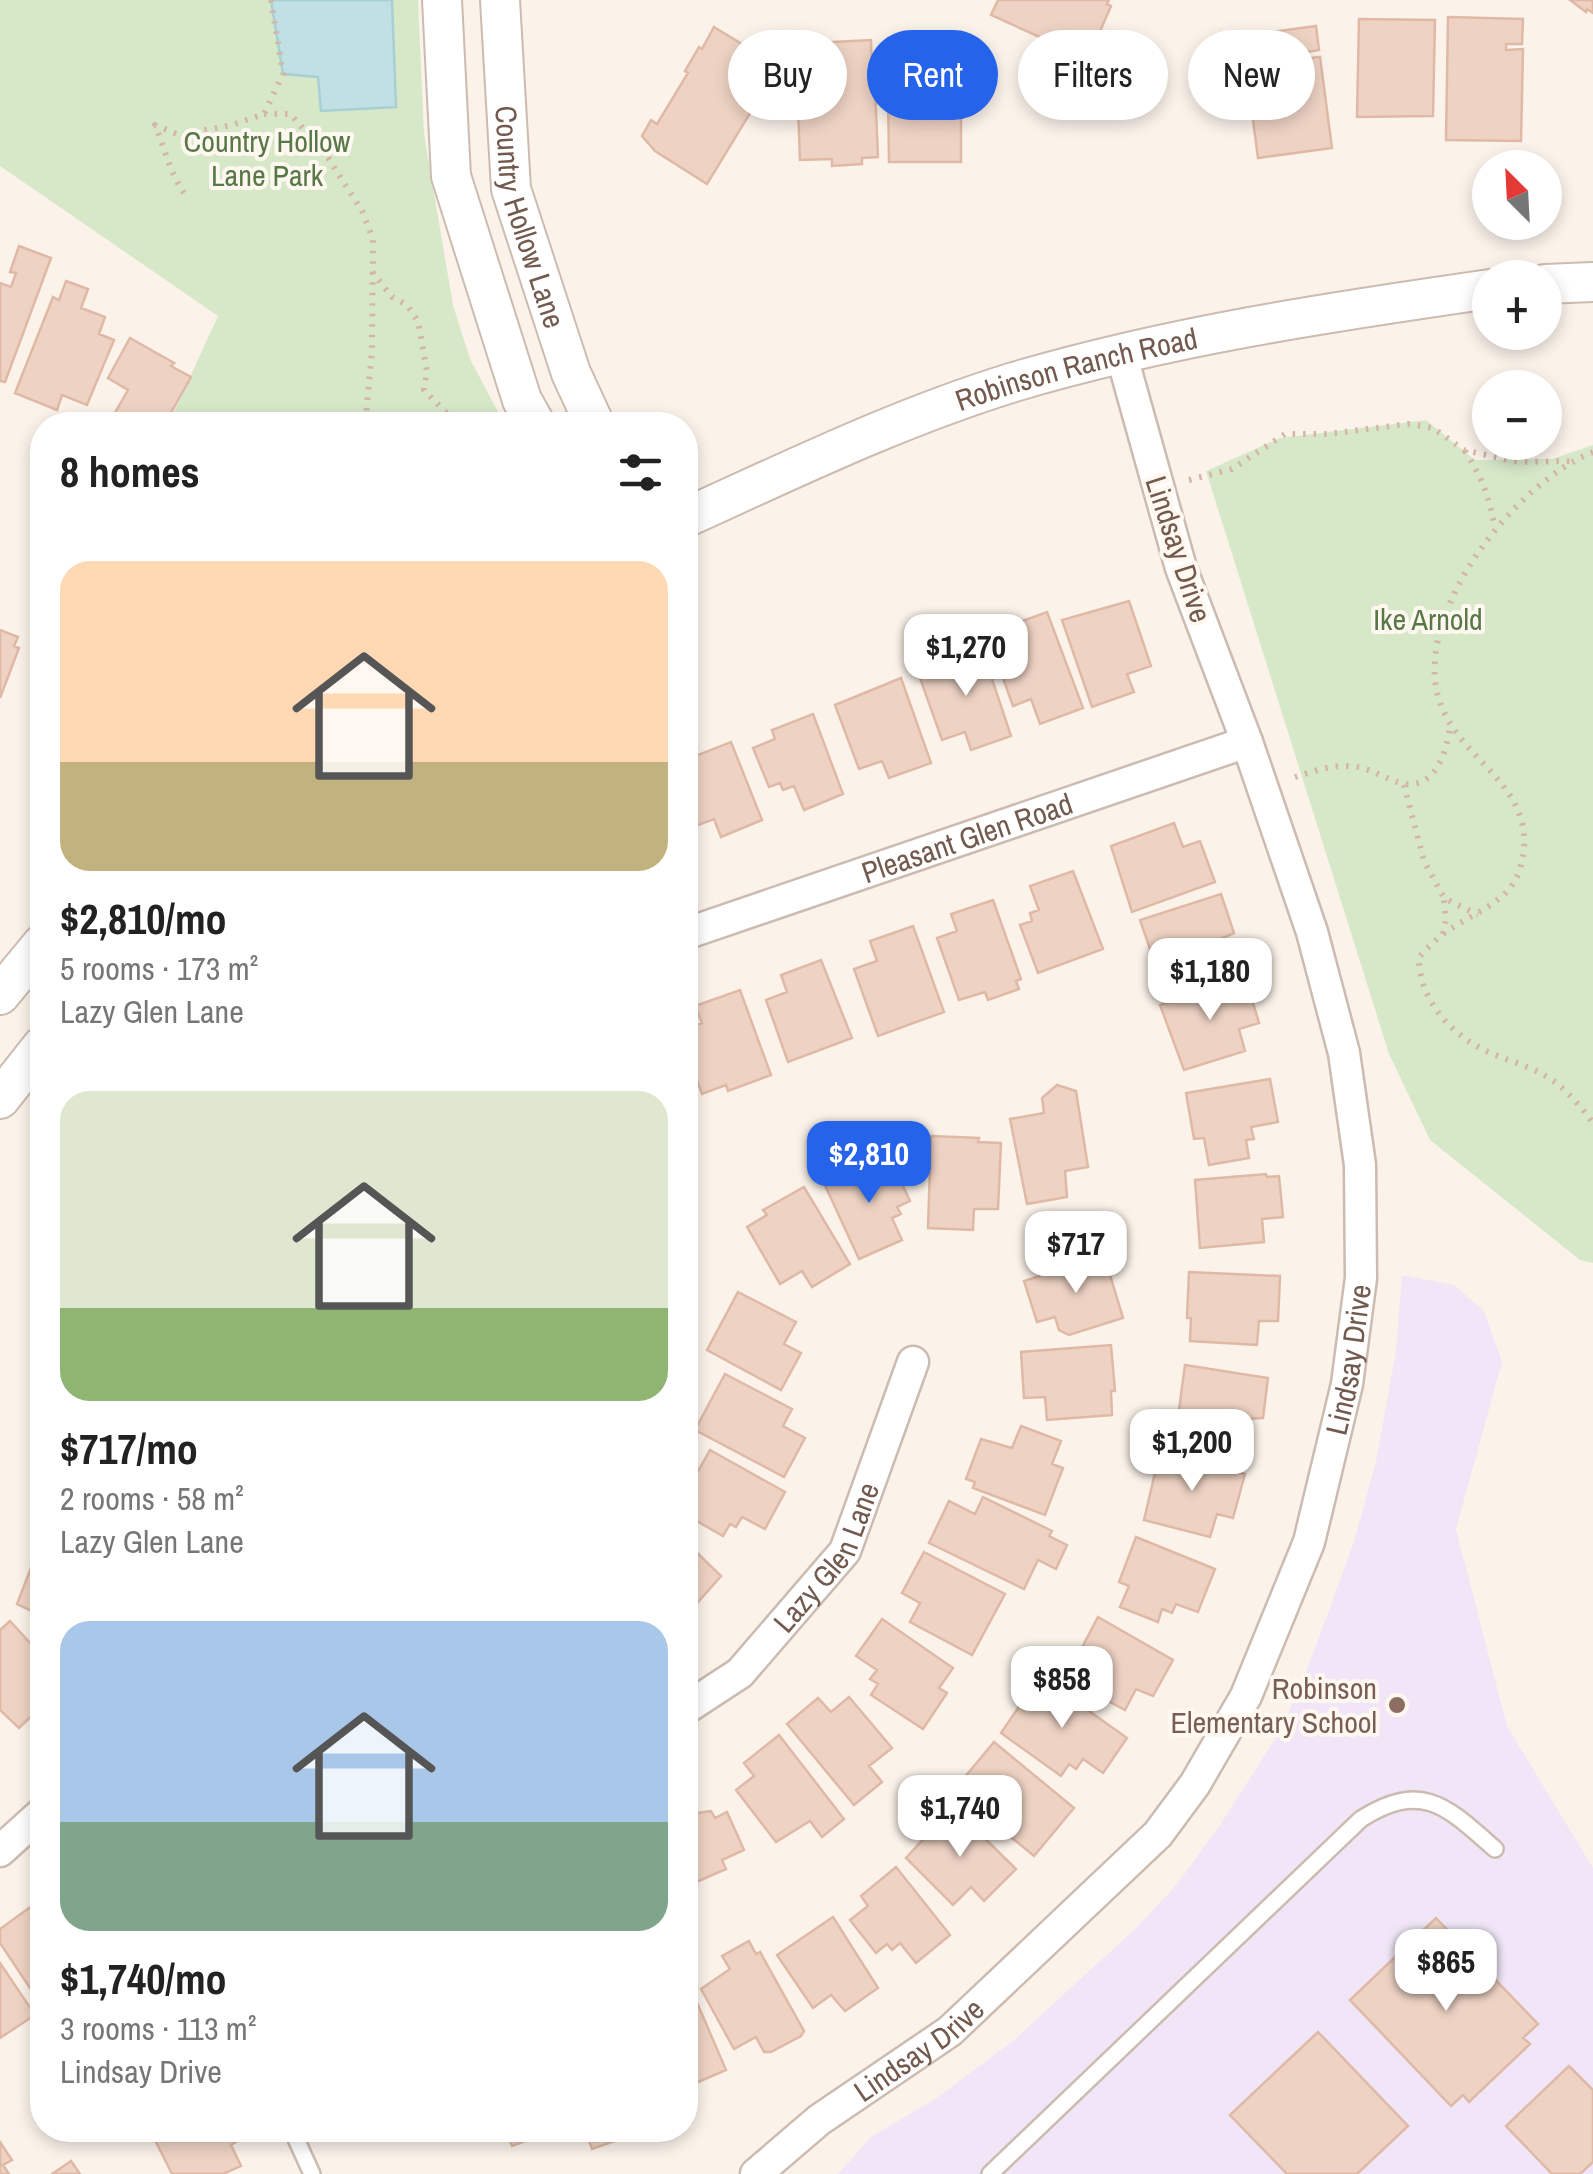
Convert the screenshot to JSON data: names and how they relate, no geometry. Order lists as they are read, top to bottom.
{
  "streets": {
    "street": [
      "Country Hollow Lane",
      "Robinson Ranch Road",
      "Lindsay Drive",
      "Pleasant Glen Road",
      "Lazy Glen Lane"
    ]
  },
  "crossings": [
    ["Robinson Ranch Road", "Lindsay Drive"],
    ["Lindsay Drive", "Pleasant Glen Road"]
  ],
  "parks": ["Country Hollow Lane Park", "Ike Arnold"],
  "places": ["Robinson Elementary School"],
  "north": "top left",
  "page": {
    "chip": [
      "Buy",
      "Rent",
      "Filters",
      "New"
    ],
    "map_buttons": ["+", "−"],
    "heading": "8 homes",
    "list": [
      {
        "name": "$2,810/mo",
        "note": "5 rooms · 173 m² · Lazy Glen Lane"
      },
      {
        "name": "$717/mo",
        "note": "2 rooms · 58 m² · Lazy Glen Lane"
      },
      {
        "name": "$1,740/mo",
        "note": "3 rooms · 113 m² · Lindsay Drive"
      }
    ],
    "price": [
      "$1,270",
      "$1,180",
      "$2,810",
      "$717",
      "$1,200",
      "$858",
      "$1,740",
      "$865"
    ]
  }
}
